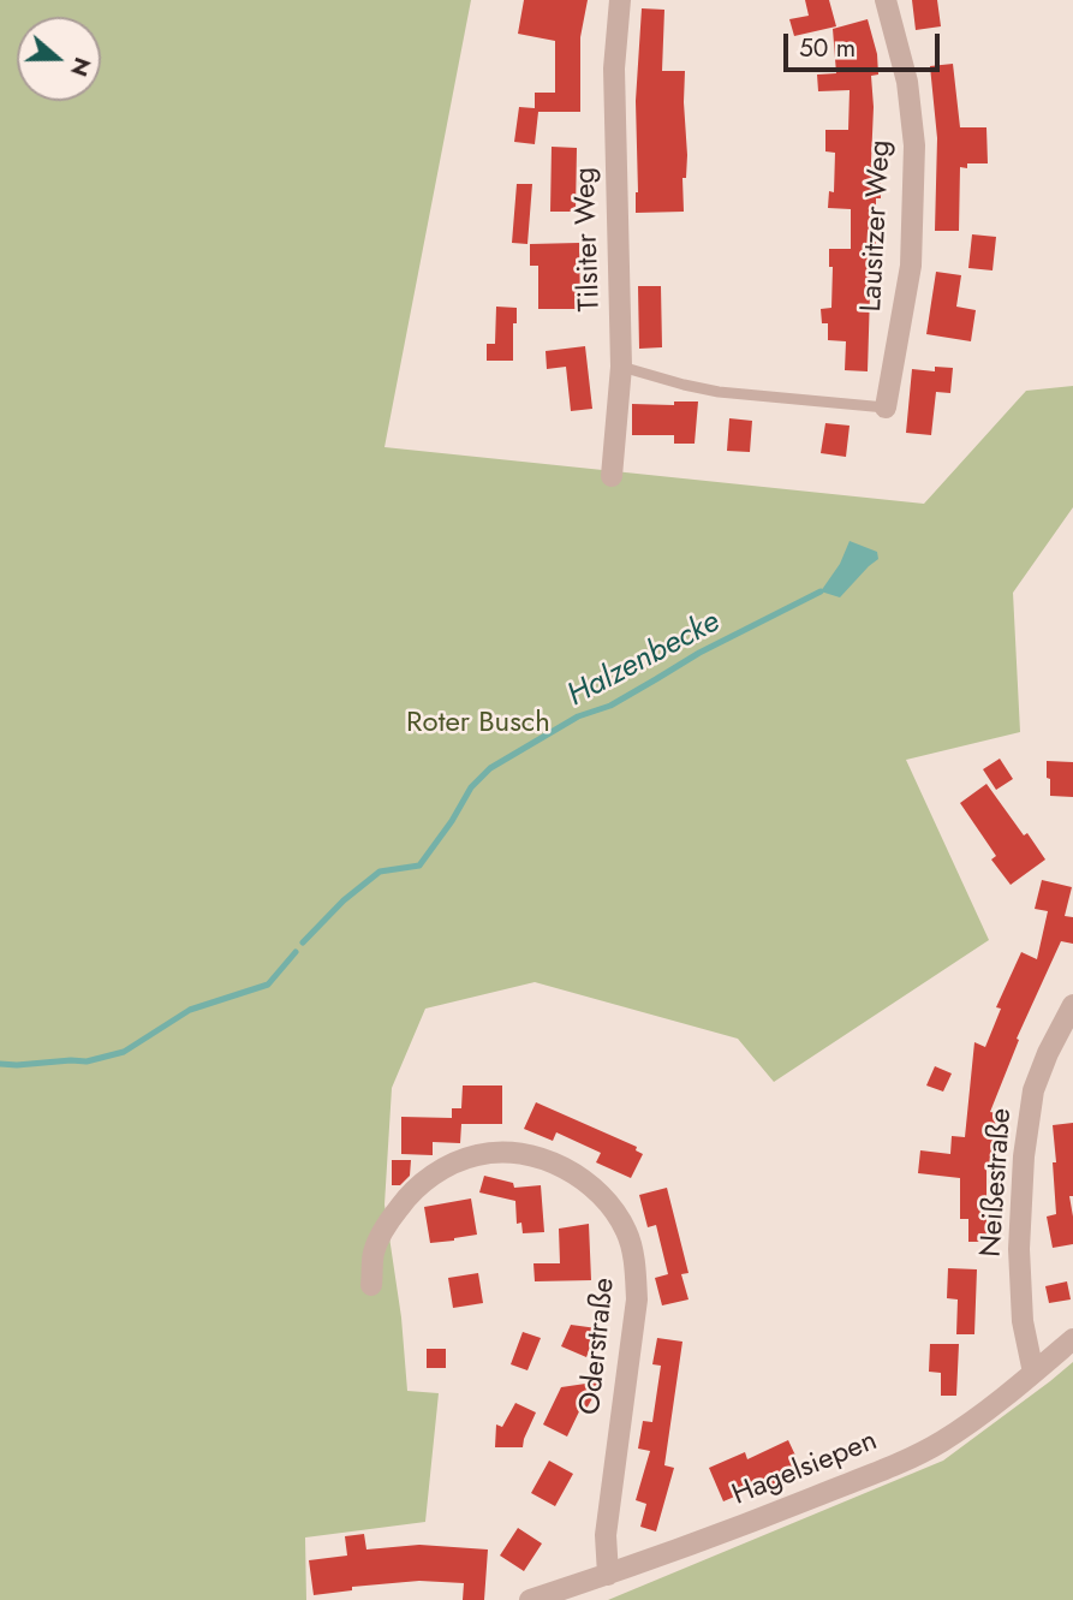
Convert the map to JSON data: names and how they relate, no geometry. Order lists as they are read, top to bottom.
{
  "streets": {
    "street": [
      "Lausitzer Weg",
      "Tilsiter Weg",
      "Neißestraße",
      "Oderstraße",
      "Hagelsiepen"
    ]
  },
  "crossings": [
    ["Neißestraße", "Hagelsiepen"],
    ["Oderstraße", "Hagelsiepen"]
  ],
  "water": ["Halzenbecke"],
  "parks": ["Roter Busch"],
  "scale_bar": "50 m",
  "north": "right"
}
